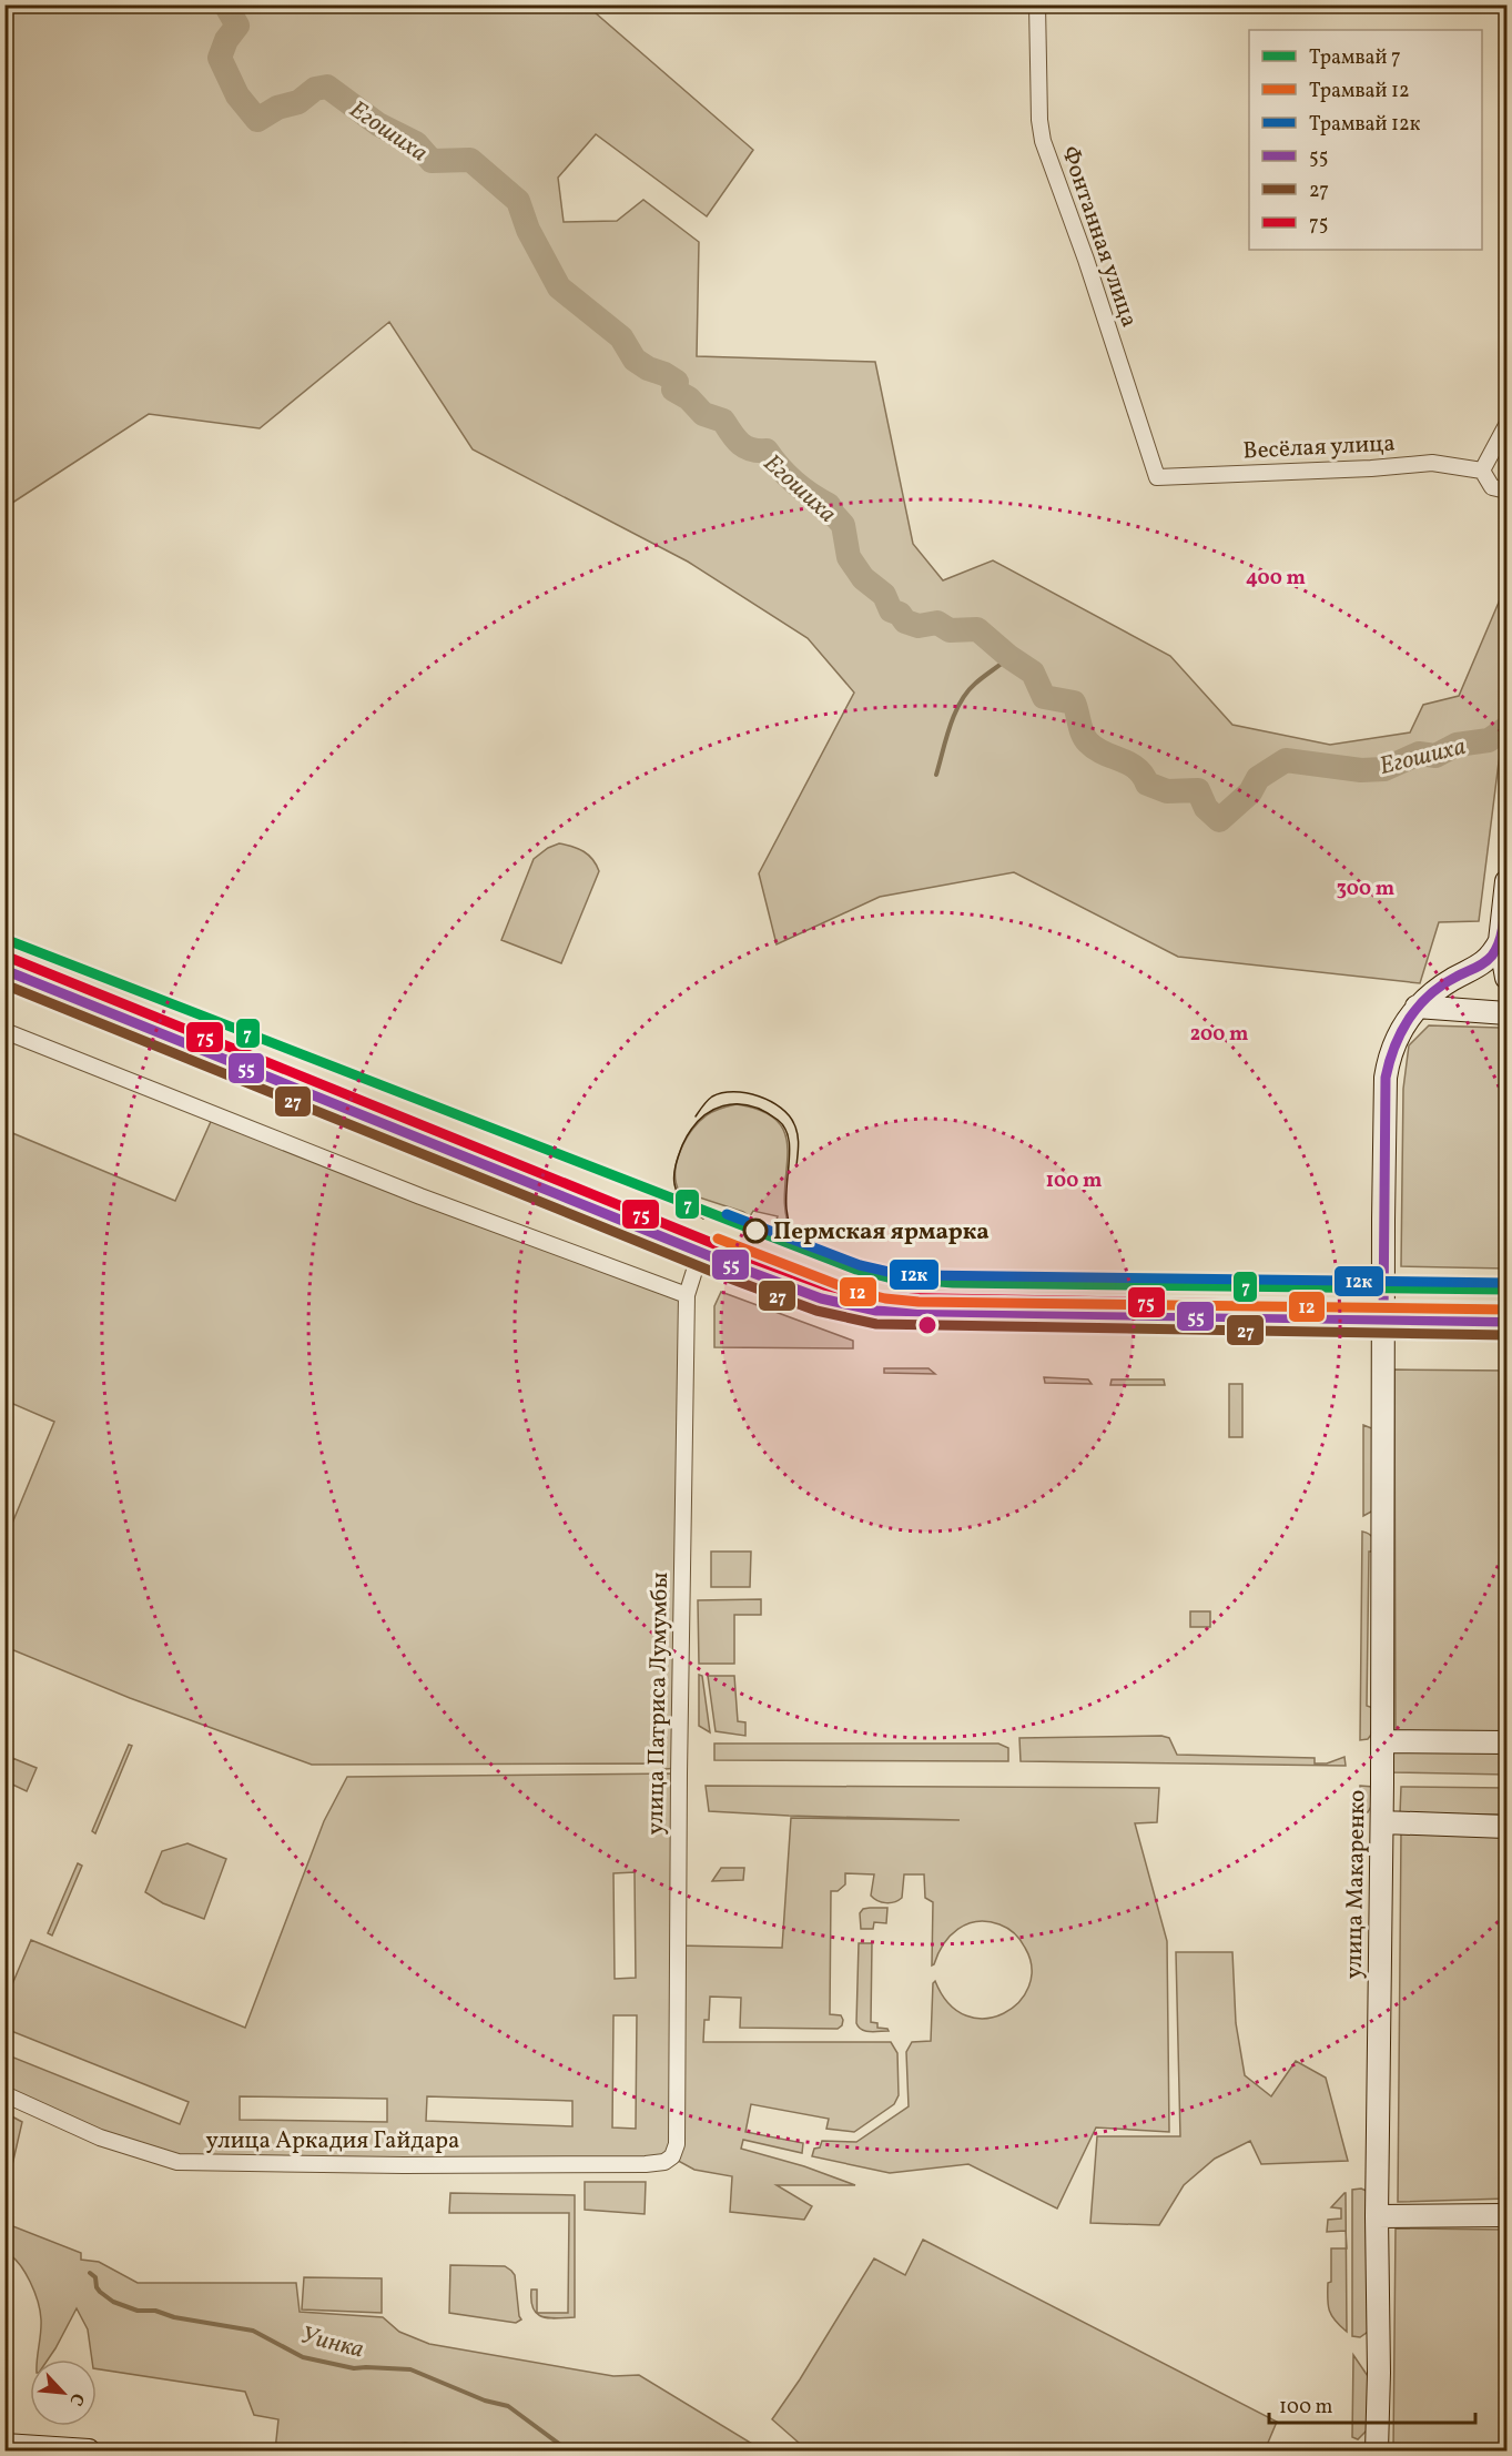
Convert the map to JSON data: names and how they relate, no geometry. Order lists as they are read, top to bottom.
{
  "streets": {
    "main road": ["улица Макаренко"],
    "street": [
      "Фонтанная улица",
      "Весёлая улица",
      "улица Патриса Лумумбы",
      "улица Аркадия Гайдара"
    ]
  },
  "crossings": [
    ["Фонтанная улица", "Весёлая улица"],
    ["улица Патриса Лумумбы", "улица Аркадия Гайдара"]
  ],
  "water": ["Егошиха", "Уинка"],
  "places": ["Пермская ярмарка"],
  "lines": [
    "transit line 55",
    "tram line 7",
    "transit line 75",
    "transit line 27",
    "tram line 12к",
    "tram line 12"
  ],
  "legend": [
    "Трамвай 7",
    "Трамвай 12",
    "Трамвай 12к",
    "55",
    "27",
    "75"
  ],
  "scale_bar": "100 m",
  "north": "bottom right",
  "rings": [
    "400 m",
    "300 m",
    "200 m",
    "100 m"
  ]
}
